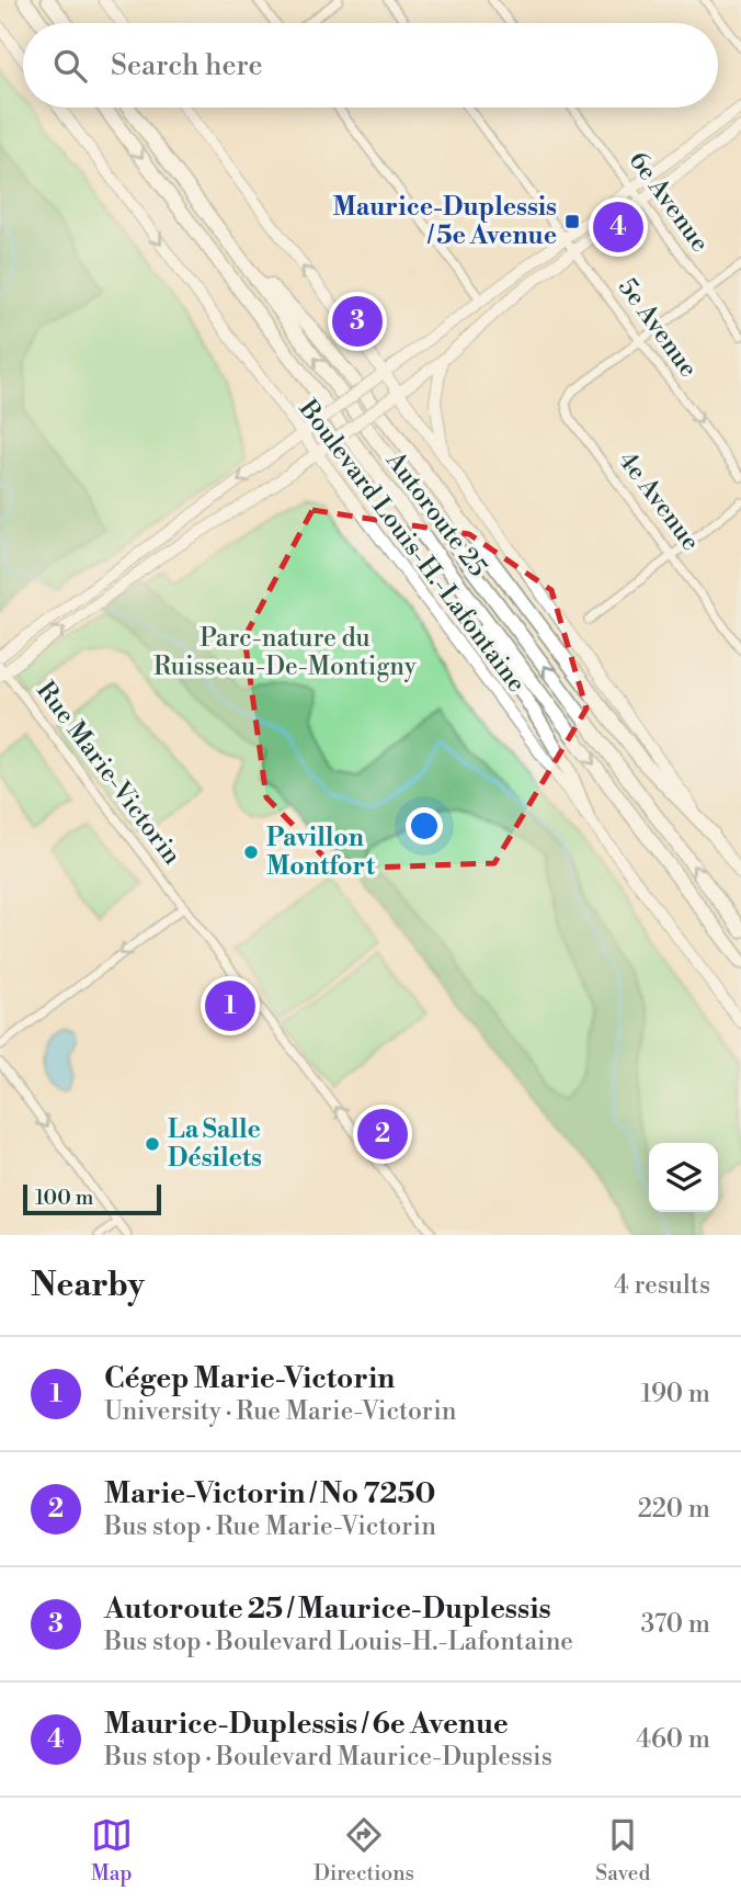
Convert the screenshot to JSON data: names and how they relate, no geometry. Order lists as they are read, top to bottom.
{
  "streets": {
    "highway": ["Autoroute 25"],
    "main road": ["Boulevard Louis-H.-Lafontaine"],
    "street": [
      "6e Avenue",
      "5e Avenue",
      "4e Avenue",
      "Rue Marie-Victorin"
    ]
  },
  "crossings": [
    ["5e Avenue", "4e Avenue"]
  ],
  "one_way": ["5e Avenue", "Boulevard Louis-H.-Lafontaine", "Rue Marie-Victorin"],
  "parks": ["Parc-nature du Ruisseau-De-Montigny"],
  "places": {
    "transit": ["Maurice-Duplessis / 5e Avenue"],
    "other": ["Pavillon Montfort", "La Salle Désilets"]
  },
  "scale_bar": "100 m",
  "page": {
    "search": "Search here",
    "pins": [
      "4",
      "3",
      "1",
      "2"
    ],
    "scale": "100 m",
    "heading": ["Nearby", "4 results"],
    "list": [
      {
        "mark": "1",
        "name": "Cégep Marie-Victorin",
        "note": "University · Rue Marie-Victorin",
        "value": "190 m"
      },
      {
        "mark": "2",
        "name": "Marie-Victorin / No 7250",
        "note": "Bus stop · Rue Marie-Victorin",
        "value": "220 m"
      },
      {
        "mark": "3",
        "name": "Autoroute 25 / Maurice-Duplessis",
        "note": "Bus stop · Boulevard Louis-H.-Lafontaine",
        "value": "370 m"
      },
      {
        "mark": "4",
        "name": "Maurice-Duplessis / 6e Avenue",
        "note": "Bus stop · Boulevard Maurice-Duplessis",
        "value": "460 m"
      }
    ],
    "nav": ["Map", "Directions", "Saved"]
  }
}
